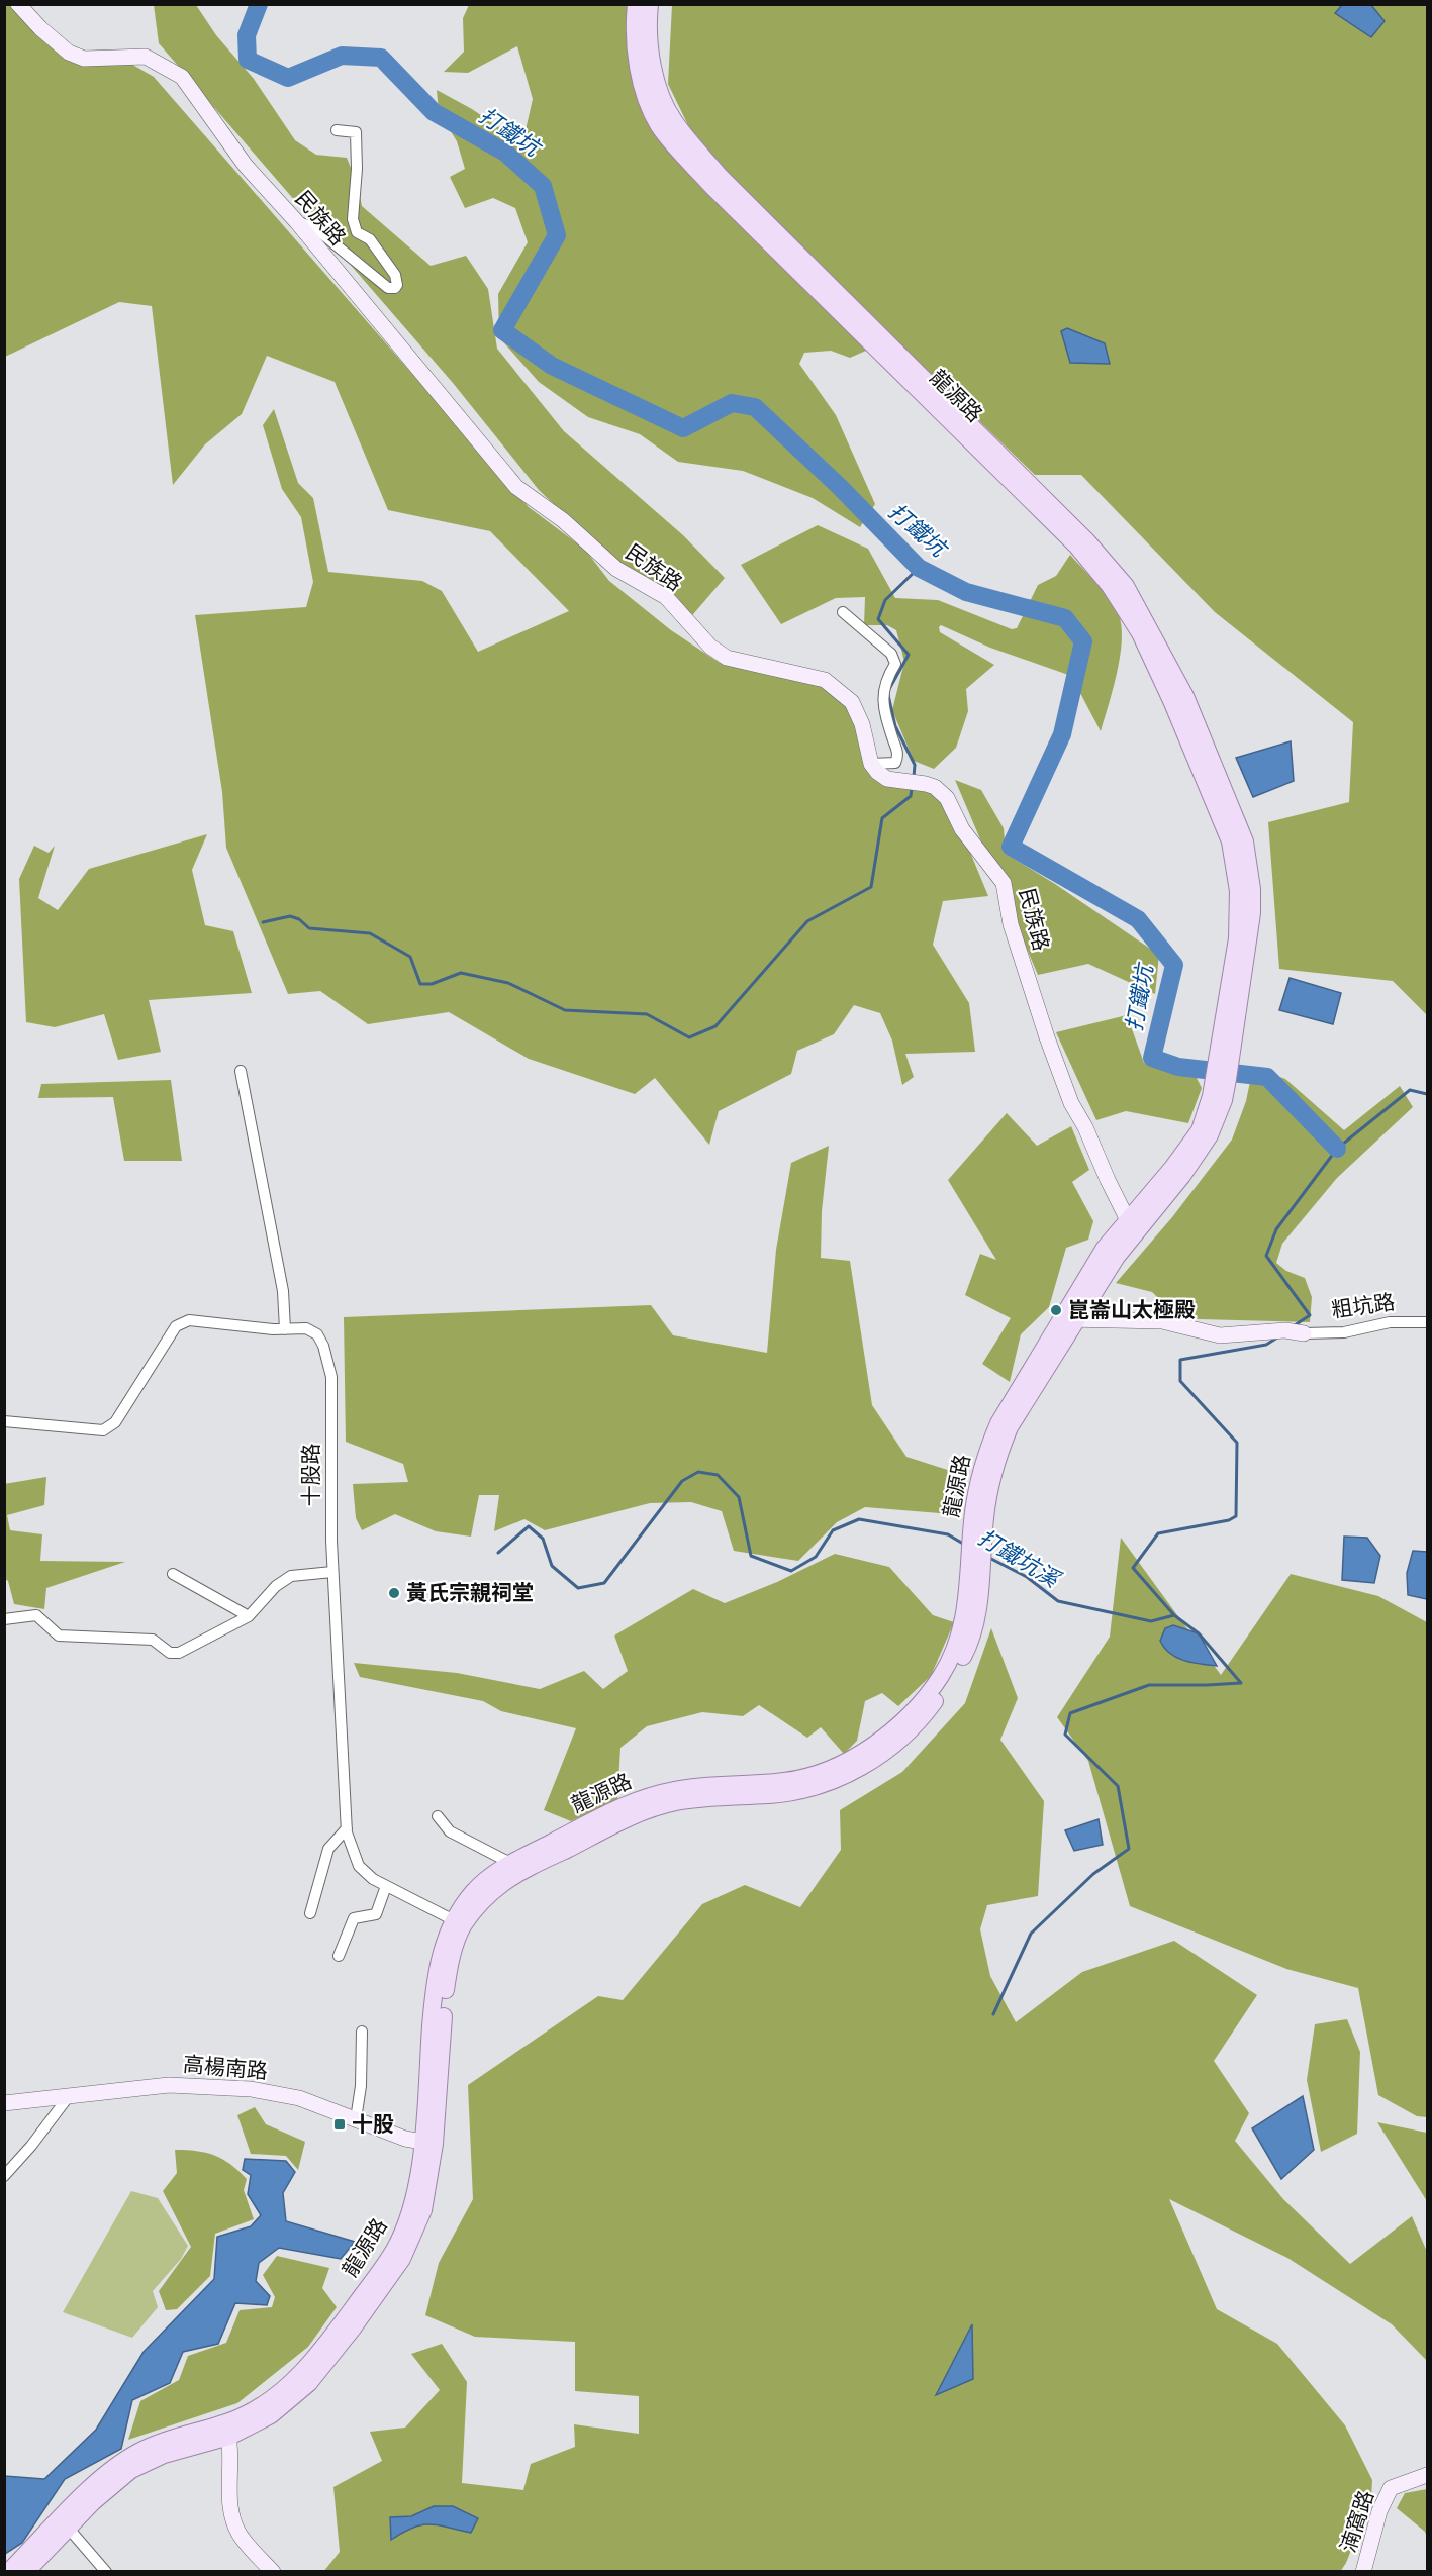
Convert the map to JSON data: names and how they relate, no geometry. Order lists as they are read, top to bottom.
{
  "streets": {
    "main road": ["龍源路"],
    "street": [
      "民族路",
      "粗坑路",
      "十股路",
      "高楊南路",
      "湳窩路"
    ]
  },
  "crossings": [
    ["龍源路", "十股路"]
  ],
  "water": ["打鐵坑", "打鐵坑溪"],
  "places": {
    "other": ["崑崙山太極殿", "黃氏宗親祠堂"],
    "transit": ["十股"]
  }
}
